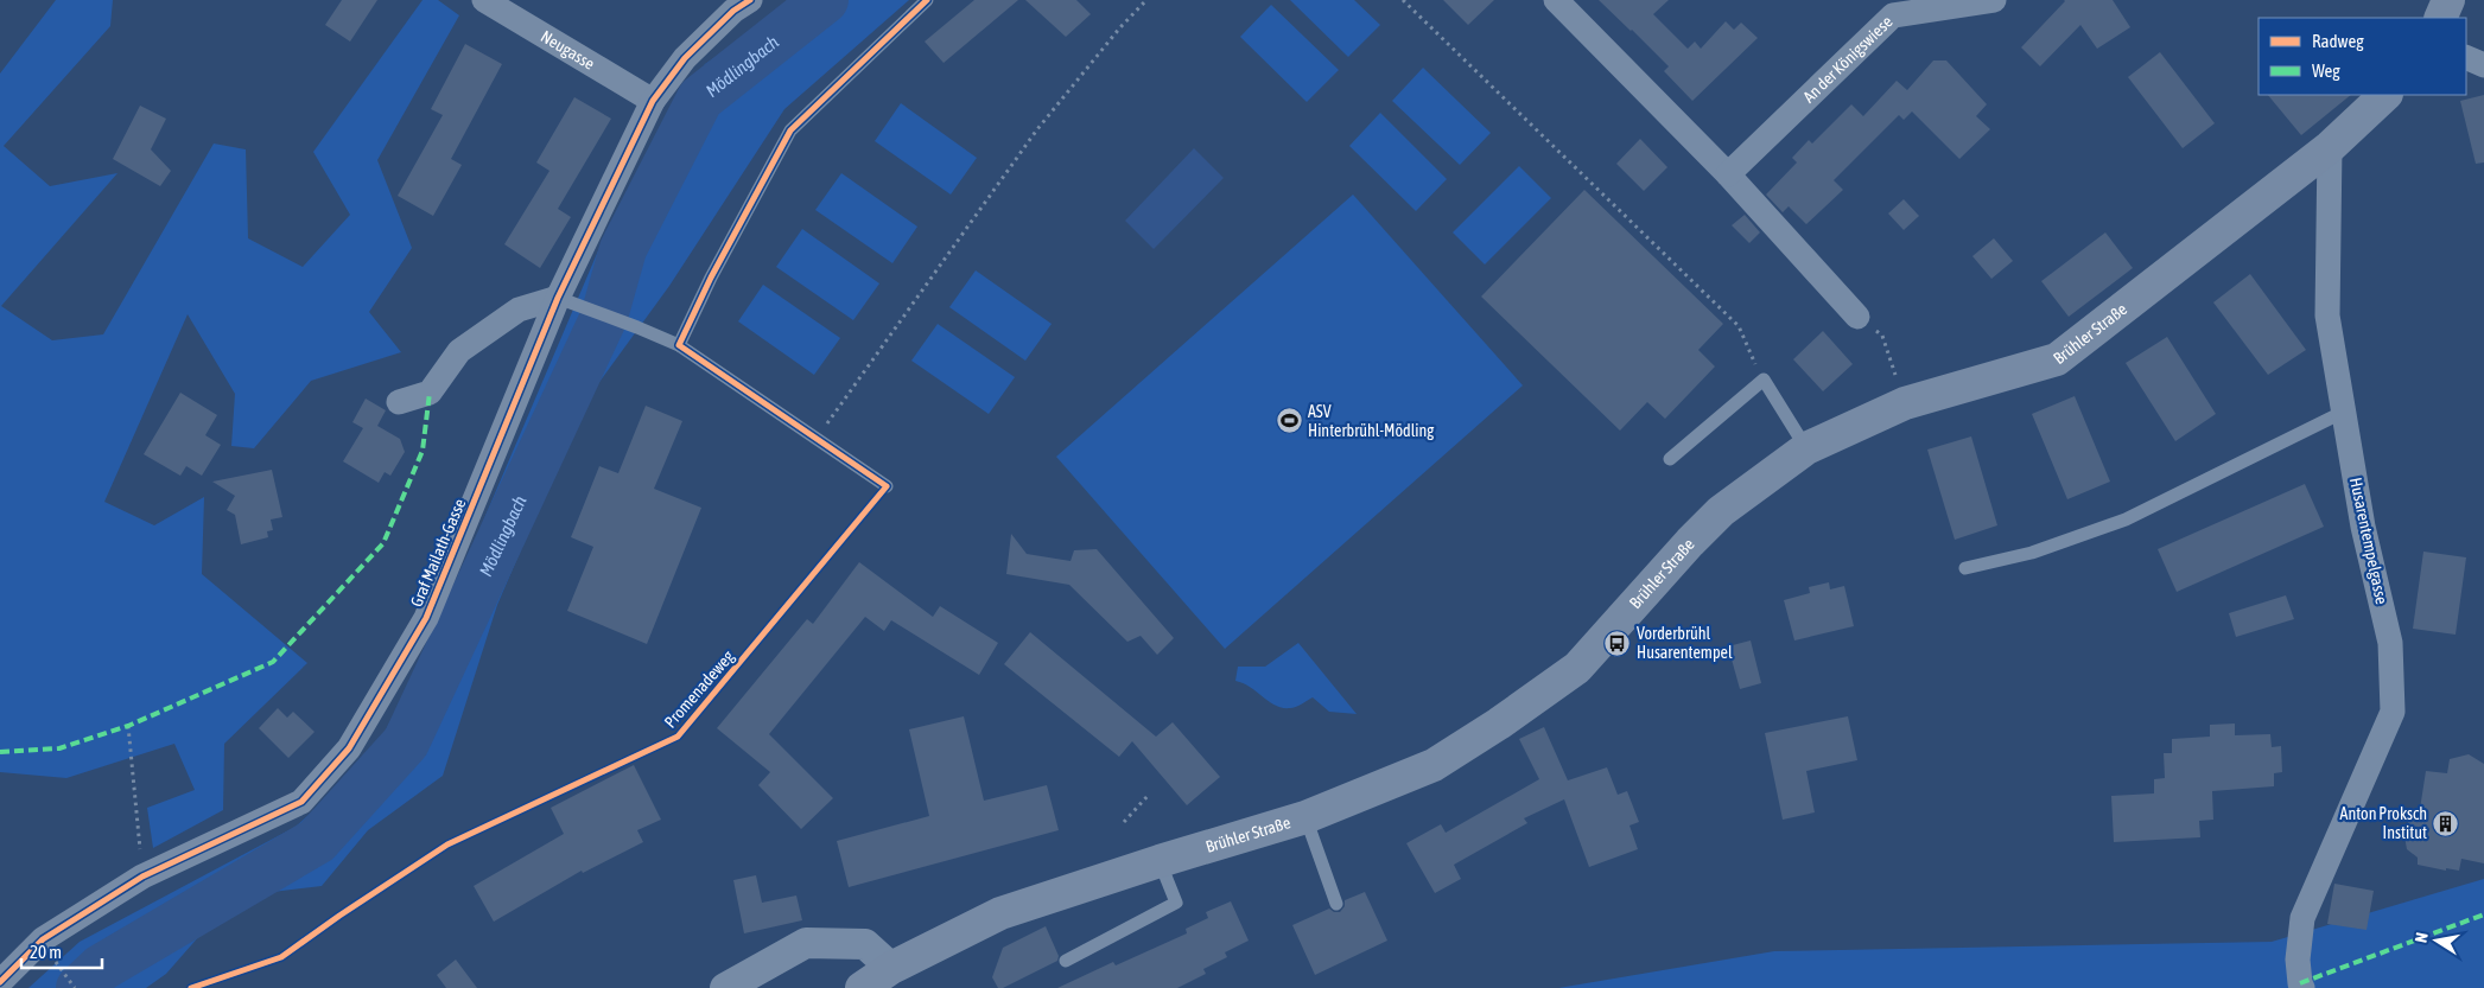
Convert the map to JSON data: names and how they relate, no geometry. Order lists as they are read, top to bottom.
{
  "streets": {
    "main road": ["Brühler Straße"],
    "street": [
      "Neugasse",
      "An der Königswiese",
      "Husarentempelgasse",
      "Graf Mailath-Gasse"
    ],
    "cycle path": ["Promenadeweg"]
  },
  "crossings": [
    ["Neugasse", "Graf Mailath-Gasse"],
    ["Brühler Straße", "Husarentempelgasse"]
  ],
  "water": ["Mödlingbach"],
  "places": {
    "sports": ["ASV Hinterbrühl-Mödling"],
    "bus stop": ["Vorderbrühl Husarentempel"],
    "building": ["Anton Proksch Institut"]
  },
  "legend": ["Radweg", "Weg"],
  "scale_bar": "20 m",
  "north": "left"
}
